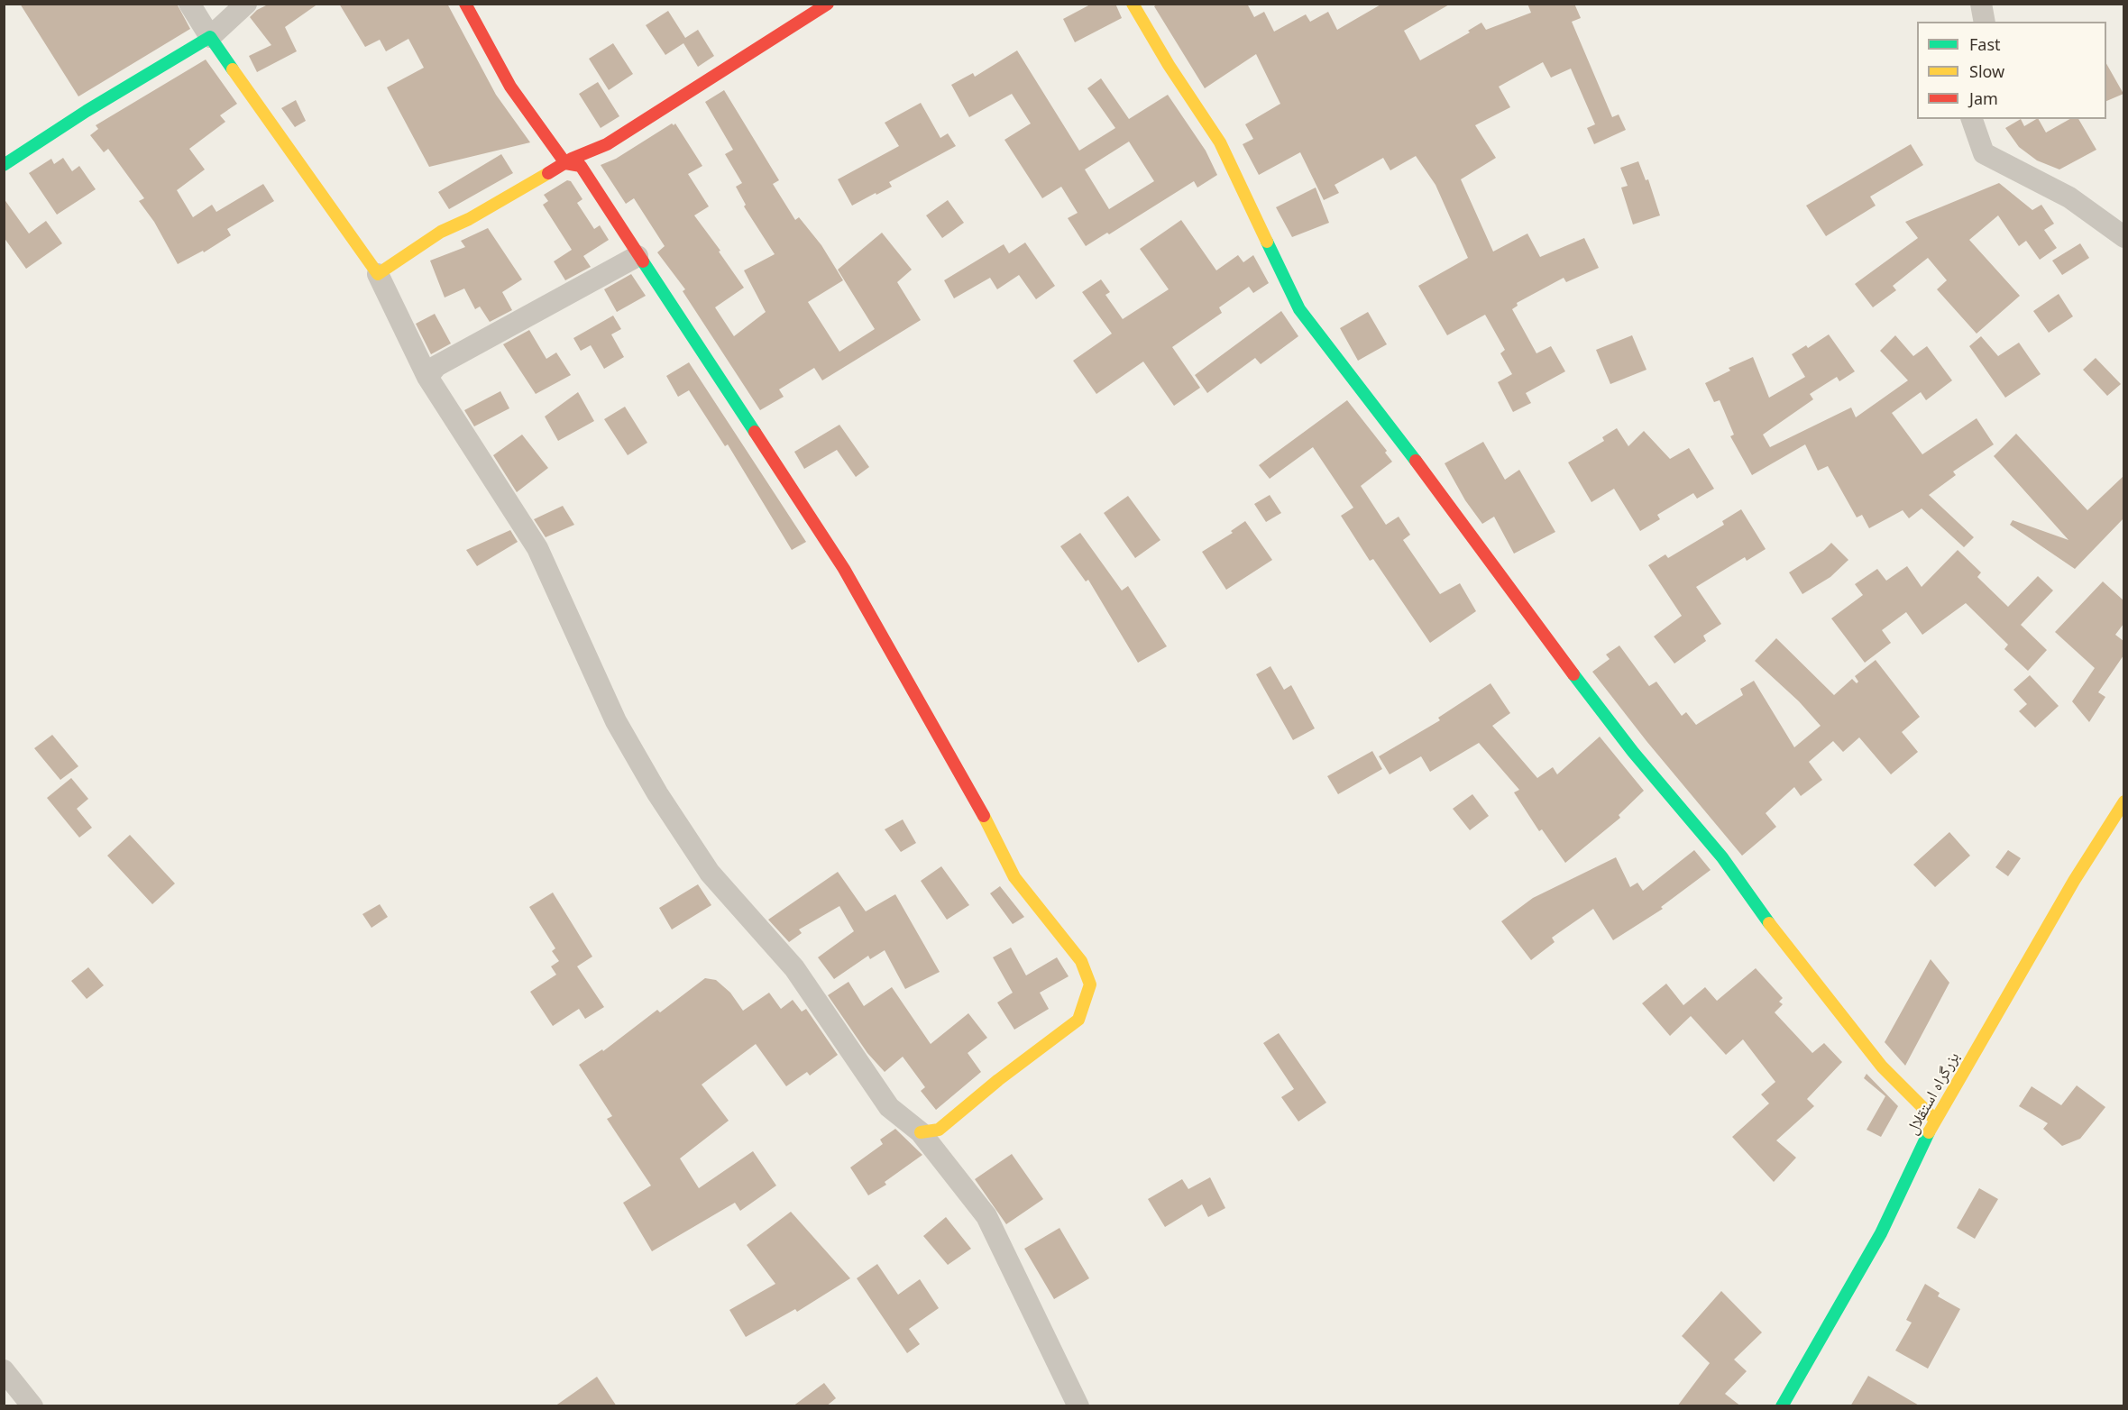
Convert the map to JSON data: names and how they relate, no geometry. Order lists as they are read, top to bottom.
{
  "streets": {
    "main road": ["بزرگراه استقلال"]
  },
  "legend": ["Fast", "Slow", "Jam"]
}
